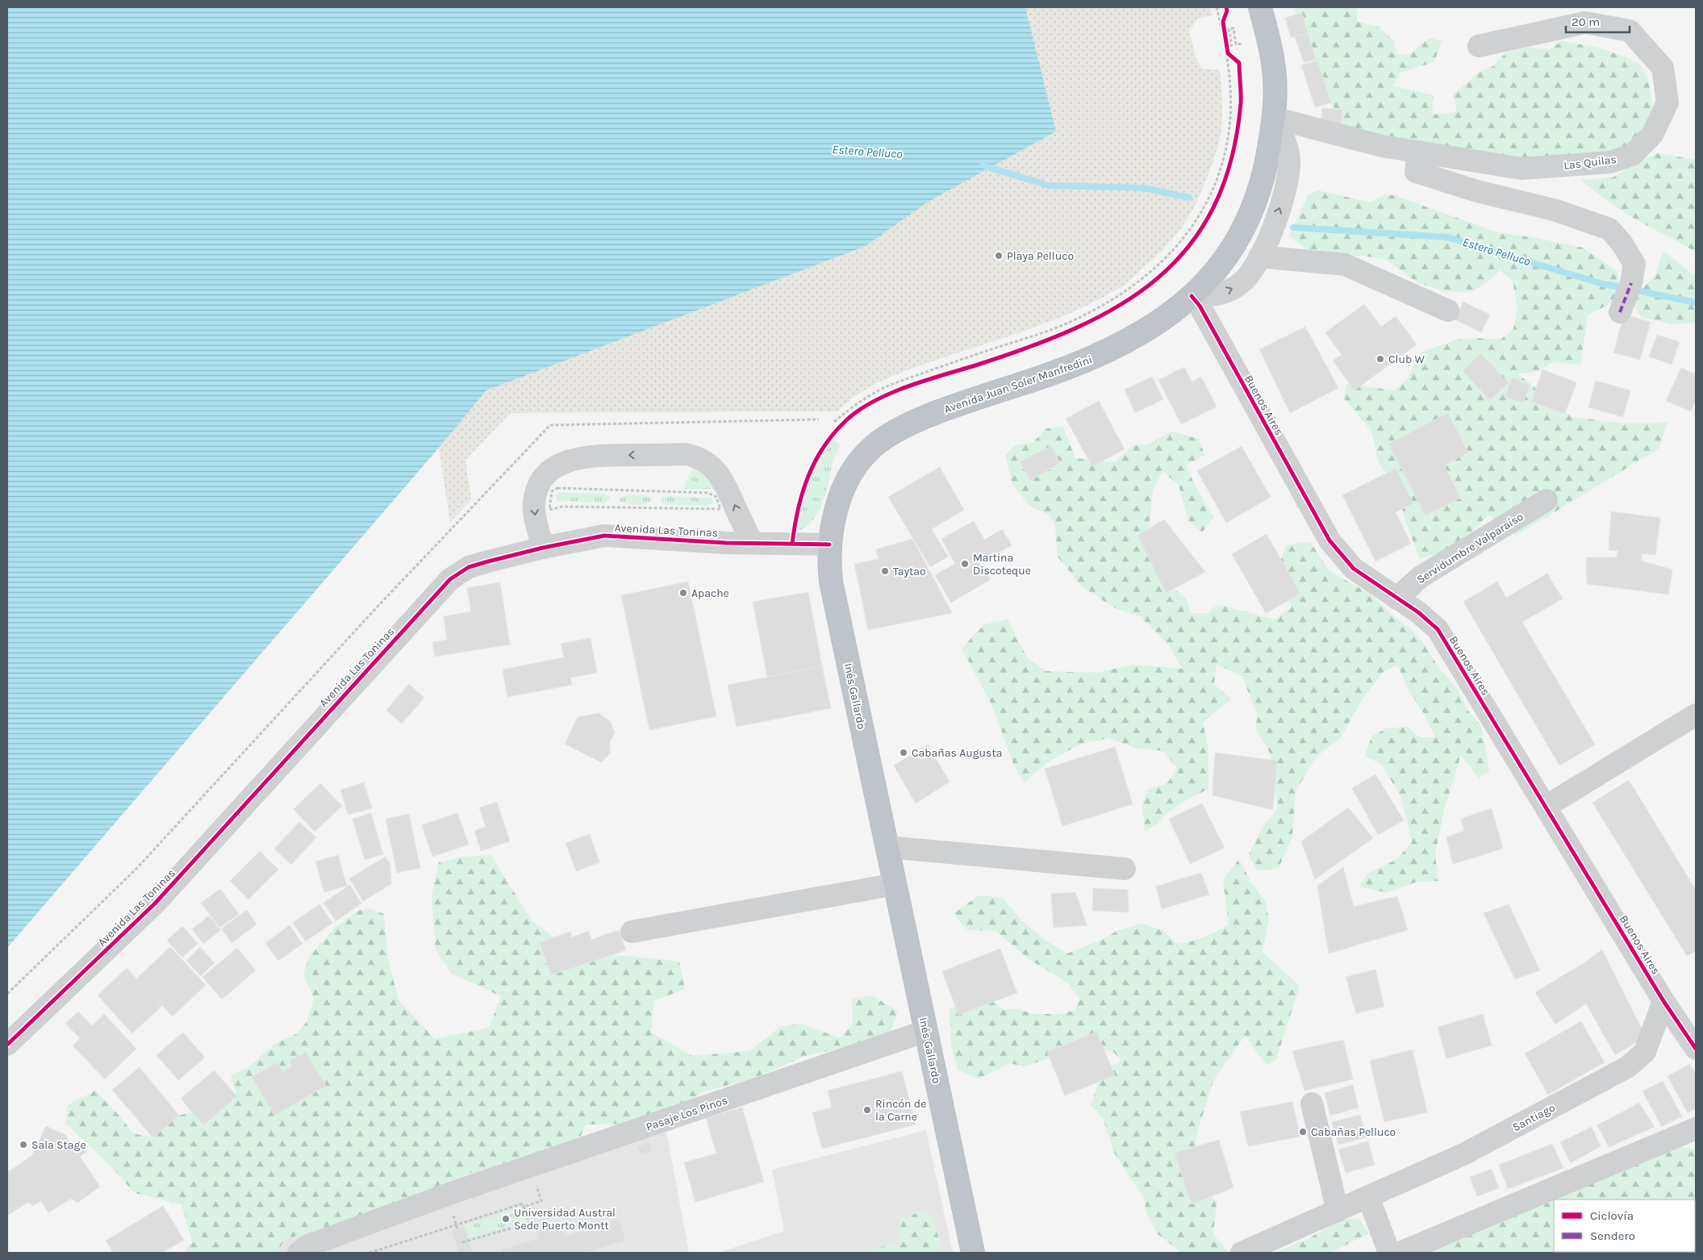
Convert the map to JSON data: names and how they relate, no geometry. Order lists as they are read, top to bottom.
{
  "streets": {
    "highway": ["Avenida Juan Soler Manfredini", "Inés Gallardo"],
    "street": [
      "Las Quilas",
      "Buenos Aires",
      "Avenida Las Toninas",
      "Servidumbre Valparaíso",
      "Pasaje Los Pinos",
      "Santiago"
    ]
  },
  "crossings": [
    ["Las Quilas", "Avenida Juan Soler Manfredini"],
    ["Avenida Juan Soler Manfredini", "Buenos Aires"],
    ["Avenida Juan Soler Manfredini", "Avenida Las Toninas"],
    ["Avenida Juan Soler Manfredini", "Inés Gallardo"],
    ["Buenos Aires", "Servidumbre Valparaíso"],
    ["Buenos Aires", "Santiago"],
    ["Avenida Las Toninas", "Inés Gallardo"],
    ["Inés Gallardo", "Pasaje Los Pinos"]
  ],
  "water": ["Estero Pelluco"],
  "places": [
    "Playa Pelluco",
    "Club W",
    "Martina Discoteque",
    "Taytao",
    "Apache",
    "Cabañas Augusta",
    "Rincón de la Carne",
    "Cabañas Pelluco",
    "Sala Stage",
    "Universidad Austral Sede Puerto Montt"
  ],
  "legend": ["Ciclovía", "Sendero"],
  "scale_bar": "20 m"
}
